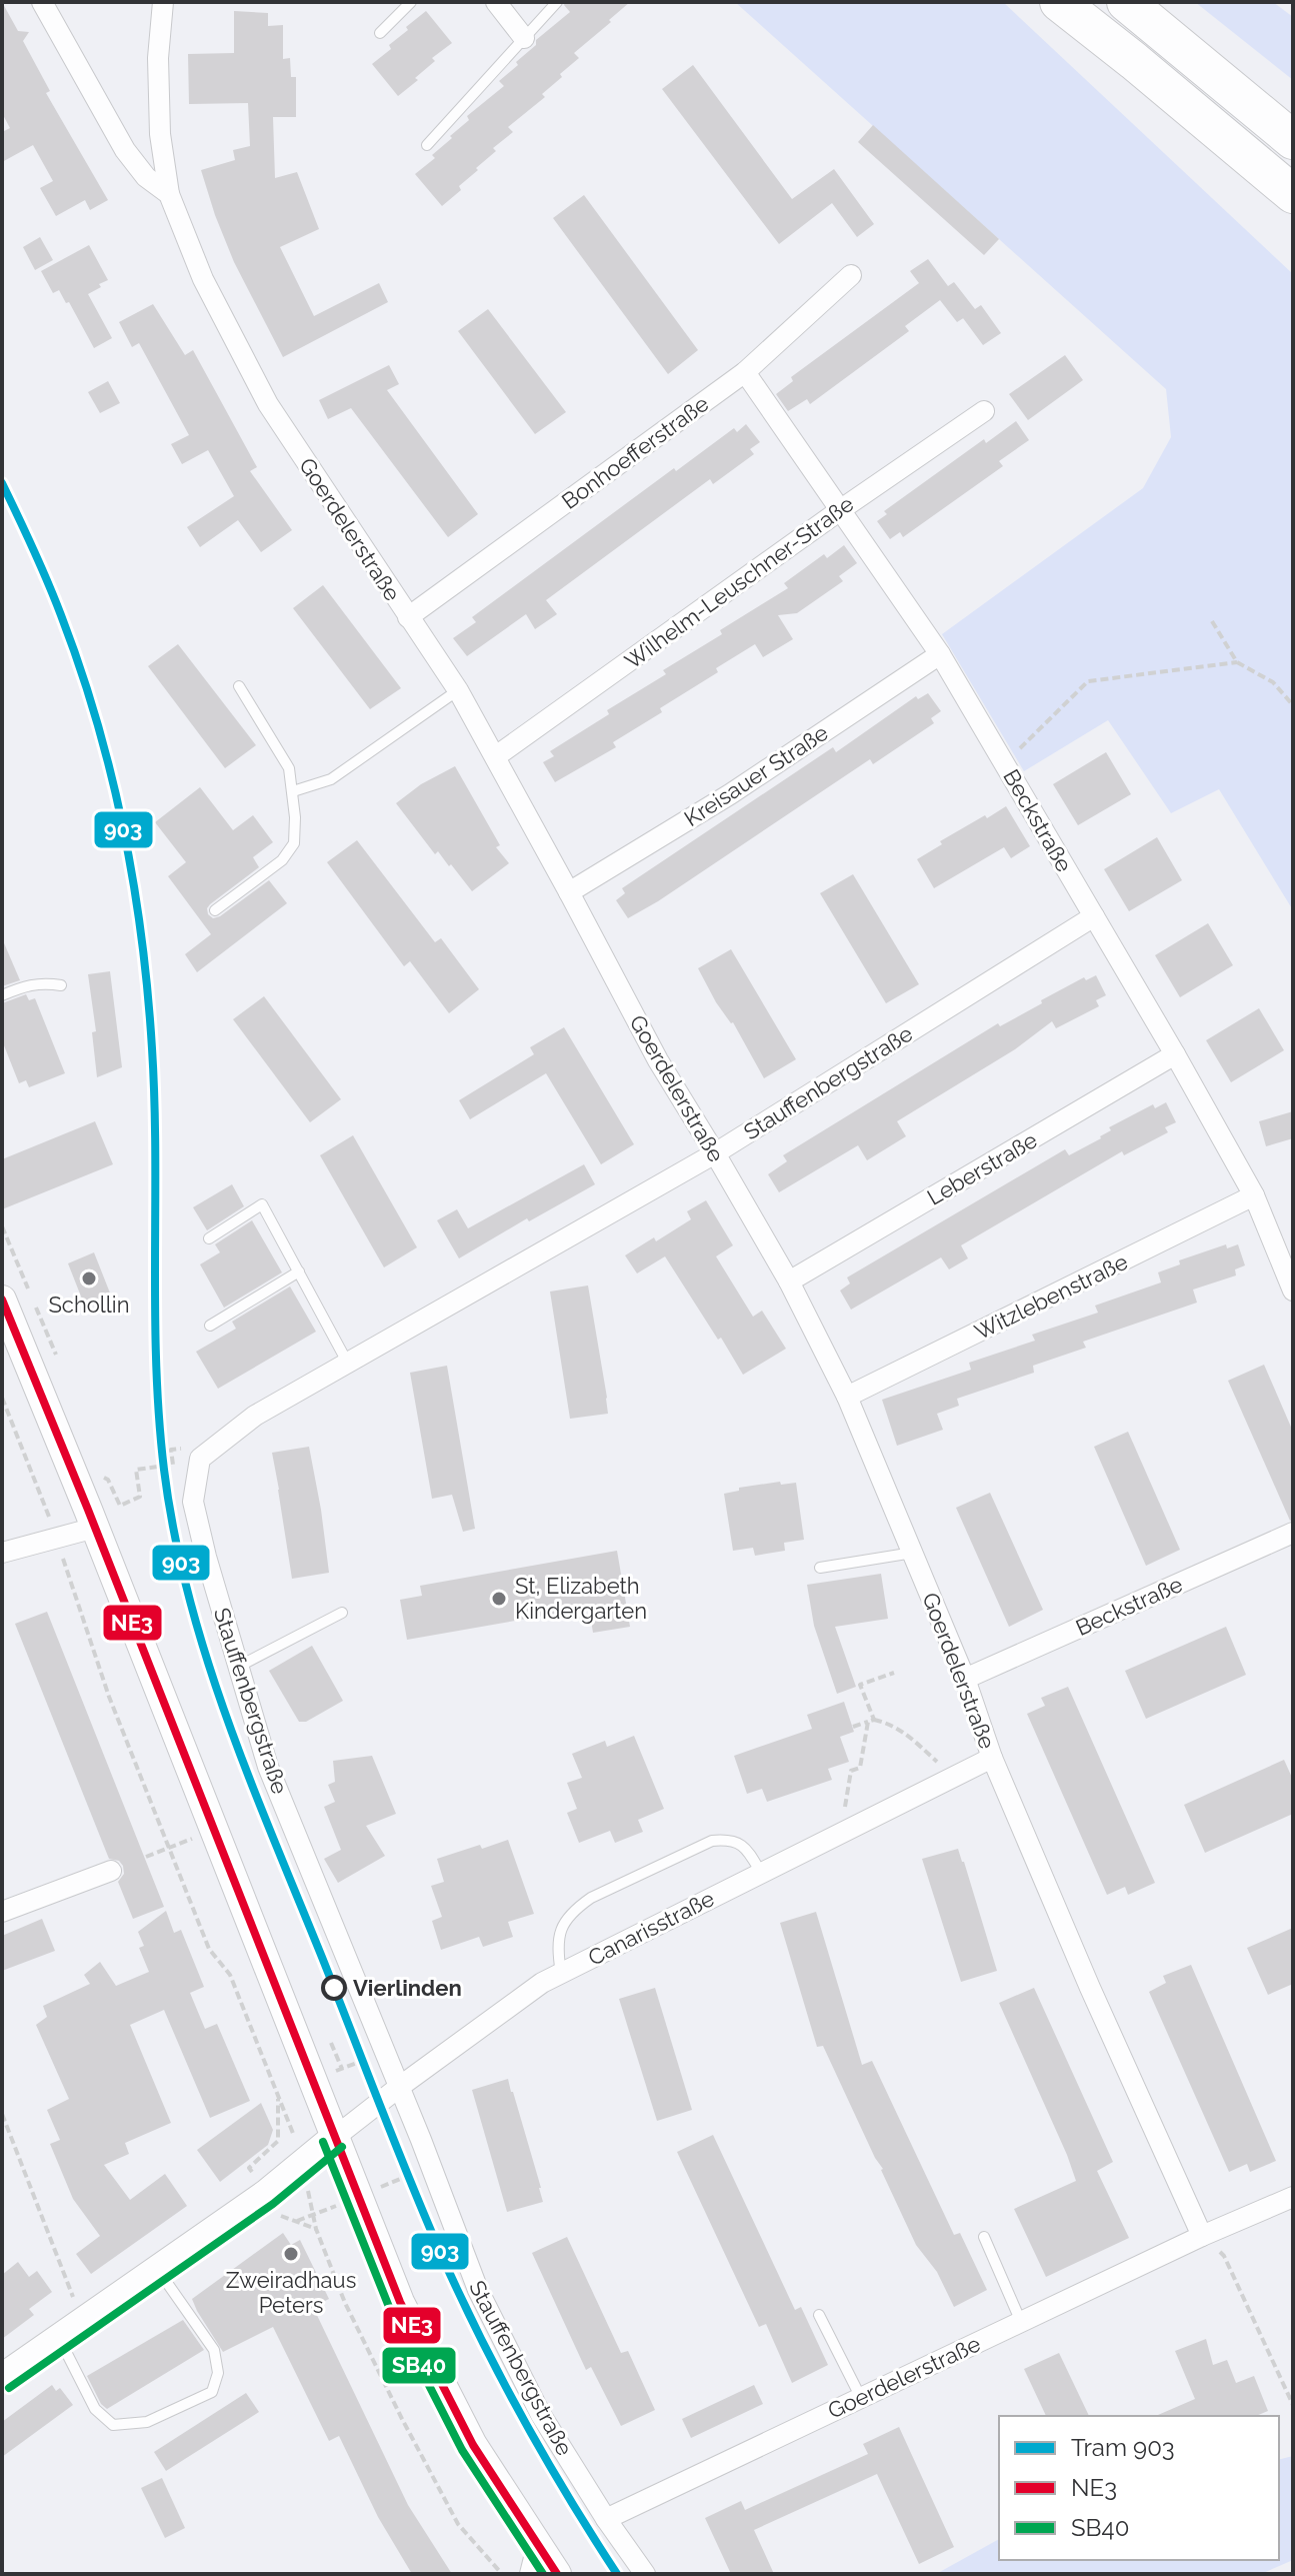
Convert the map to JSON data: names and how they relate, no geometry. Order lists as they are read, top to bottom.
{
  "streets": {
    "street": [
      "Bonhoefferstraße",
      "Goerdelerstraße",
      "Wilhelm-Leuschner-Straße",
      "Kreisauer Straße",
      "Beckstraße",
      "Stauffenbergstraße",
      "Leberstraße",
      "Witzlebenstraße",
      "Canarisstraße"
    ]
  },
  "crossings": [
    ["Bonhoefferstraße", "Goerdelerstraße"],
    ["Bonhoefferstraße", "Beckstraße"],
    ["Goerdelerstraße", "Wilhelm-Leuschner-Straße"],
    ["Goerdelerstraße", "Kreisauer Straße"],
    ["Goerdelerstraße", "Beckstraße"],
    ["Goerdelerstraße", "Stauffenbergstraße"],
    ["Goerdelerstraße", "Leberstraße"],
    ["Goerdelerstraße", "Witzlebenstraße"],
    ["Goerdelerstraße", "Canarisstraße"],
    ["Wilhelm-Leuschner-Straße", "Beckstraße"],
    ["Kreisauer Straße", "Beckstraße"],
    ["Beckstraße", "Stauffenbergstraße"],
    ["Beckstraße", "Leberstraße"],
    ["Beckstraße", "Witzlebenstraße"],
    ["Stauffenbergstraße", "Canarisstraße"]
  ],
  "places": [
    "Schollin",
    "St, Elizabeth Kindergarten",
    "Vierlinden",
    "Zweiradhaus Peters"
  ],
  "lines": ["tram line 903", "transit line NE3", "transit line SB40"],
  "legend": ["Tram 903", "NE3", "SB40"]
}
